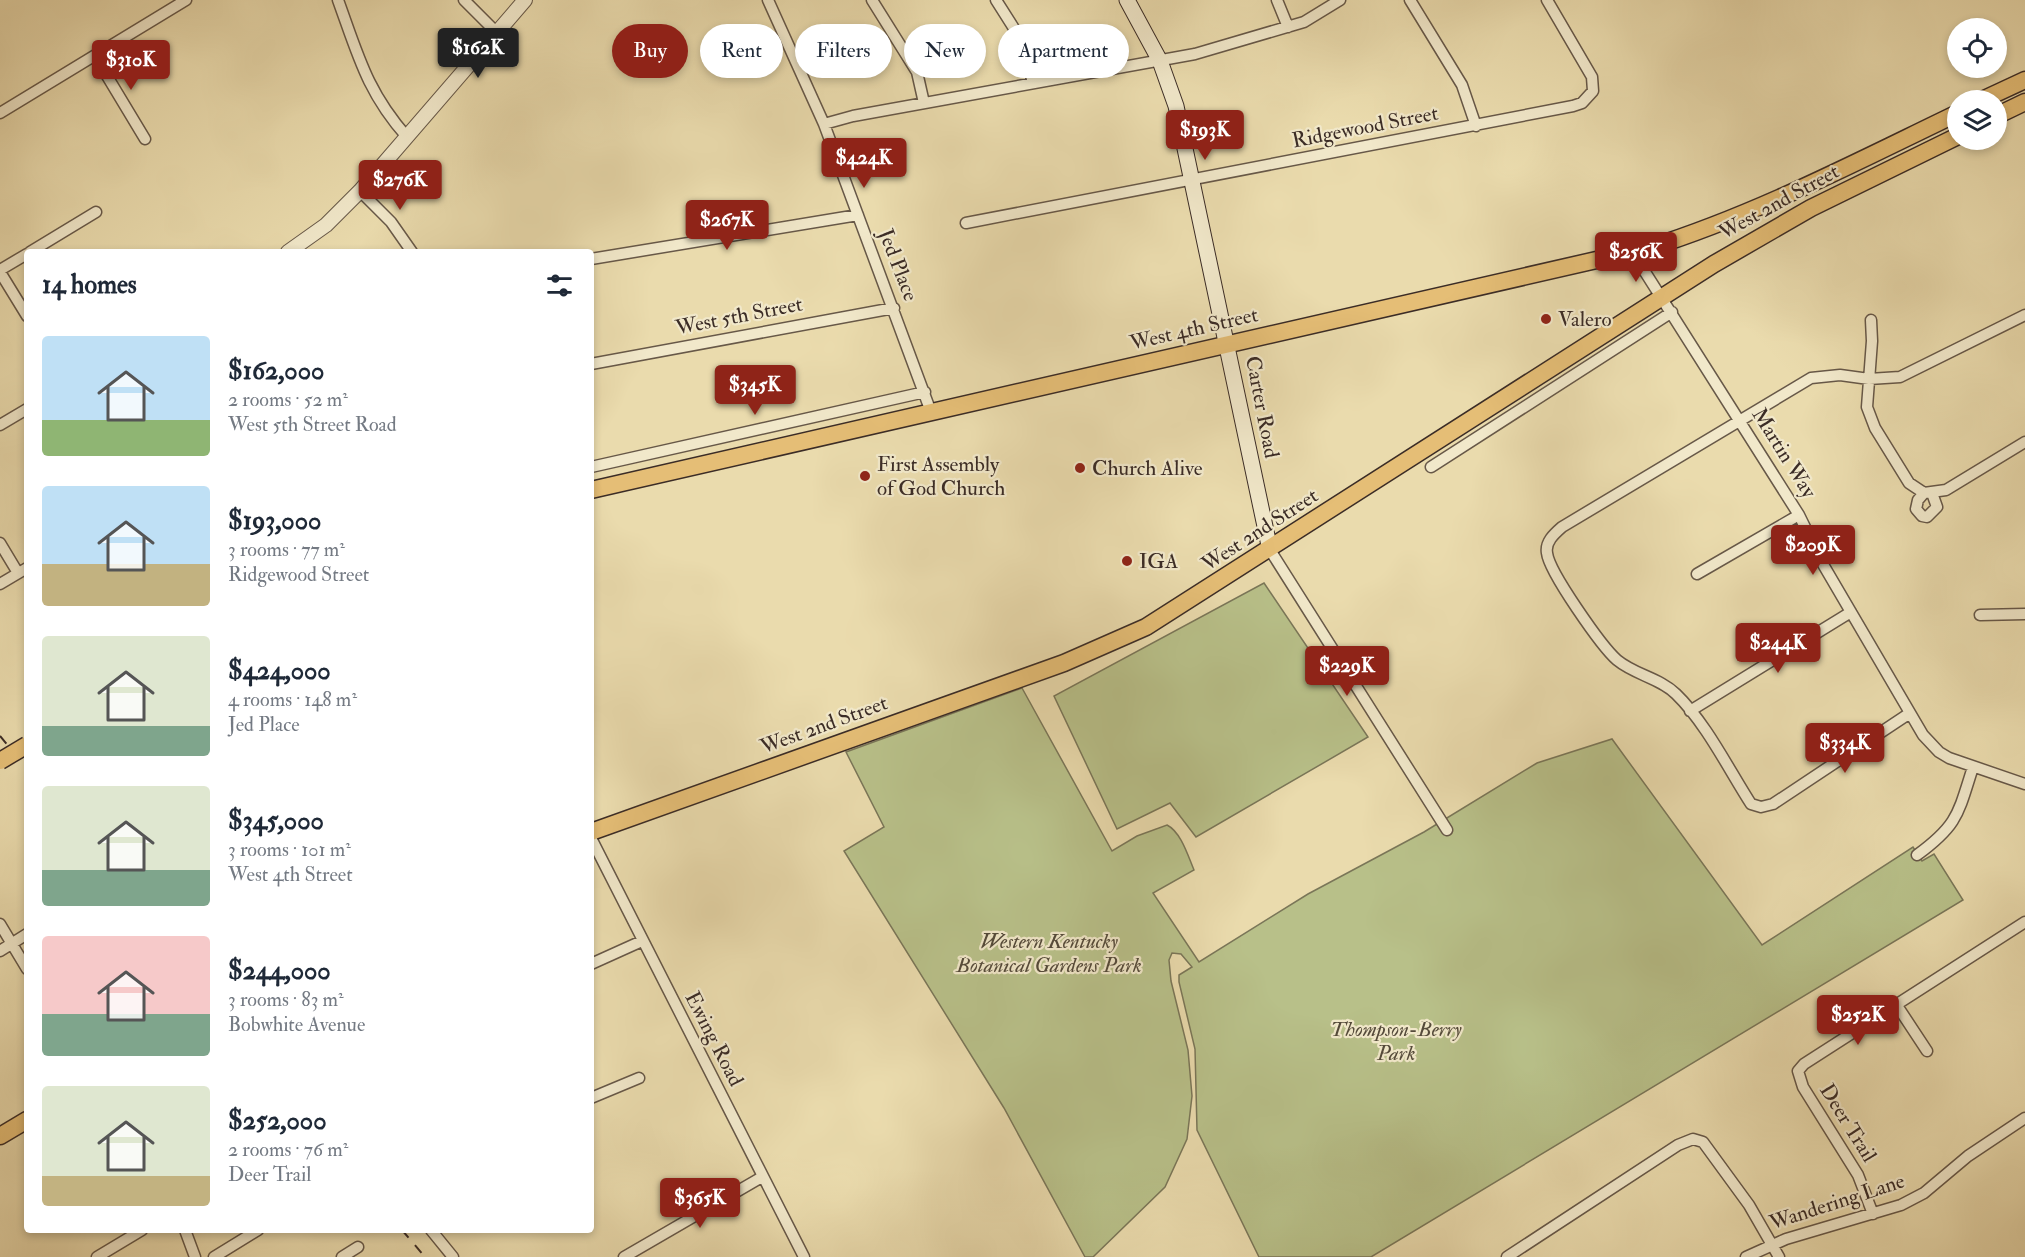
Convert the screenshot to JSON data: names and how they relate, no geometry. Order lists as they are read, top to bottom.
{
  "streets": {
    "main road": ["West 2nd Street", "West 4th Street", "Carter Road"],
    "street": [
      "Ridgewood Street",
      "Jed Place",
      "West 5th Street",
      "Martin Way",
      "Ewing Road",
      "Deer Trail",
      "Wandering Lane"
    ]
  },
  "crossings": [
    ["Ridgewood Street", "Carter Road"],
    ["West 2nd Street", "Carter Road"],
    ["West 2nd Street", "Martin Way"],
    ["Jed Place", "West 5th Street"],
    ["Jed Place", "West 4th Street"],
    ["West 4th Street", "Carter Road"],
    ["West 4th Street", "Martin Way"],
    ["Deer Trail", "Wandering Lane"]
  ],
  "parks": ["Western Kentucky Botanical Gardens Park", "Thompson-Berry Park"],
  "places": [
    "Valero",
    "Church Alive",
    "First Assembly of God Church",
    "IGA"
  ],
  "page": {
    "chip": [
      "Buy",
      "Rent",
      "Filters",
      "New",
      "Apartment"
    ],
    "price": [
      "$162K",
      "$310K",
      "$193K",
      "$424K",
      "$276K",
      "$267K",
      "$256K",
      "$345K",
      "$209K",
      "$244K",
      "$229K",
      "$334K",
      "$252K",
      "$365K"
    ],
    "heading": "14 homes",
    "list": [
      {
        "name": "$162,000",
        "note": "2 rooms · 52 m² · West 5th Street Road"
      },
      {
        "name": "$193,000",
        "note": "3 rooms · 77 m² · Ridgewood Street"
      },
      {
        "name": "$424,000",
        "note": "4 rooms · 148 m² · Jed Place"
      },
      {
        "name": "$345,000",
        "note": "3 rooms · 101 m² · West 4th Street"
      },
      {
        "name": "$244,000",
        "note": "3 rooms · 83 m² · Bobwhite Avenue"
      },
      {
        "name": "$252,000",
        "note": "2 rooms · 76 m² · Deer Trail"
      }
    ]
  }
}
